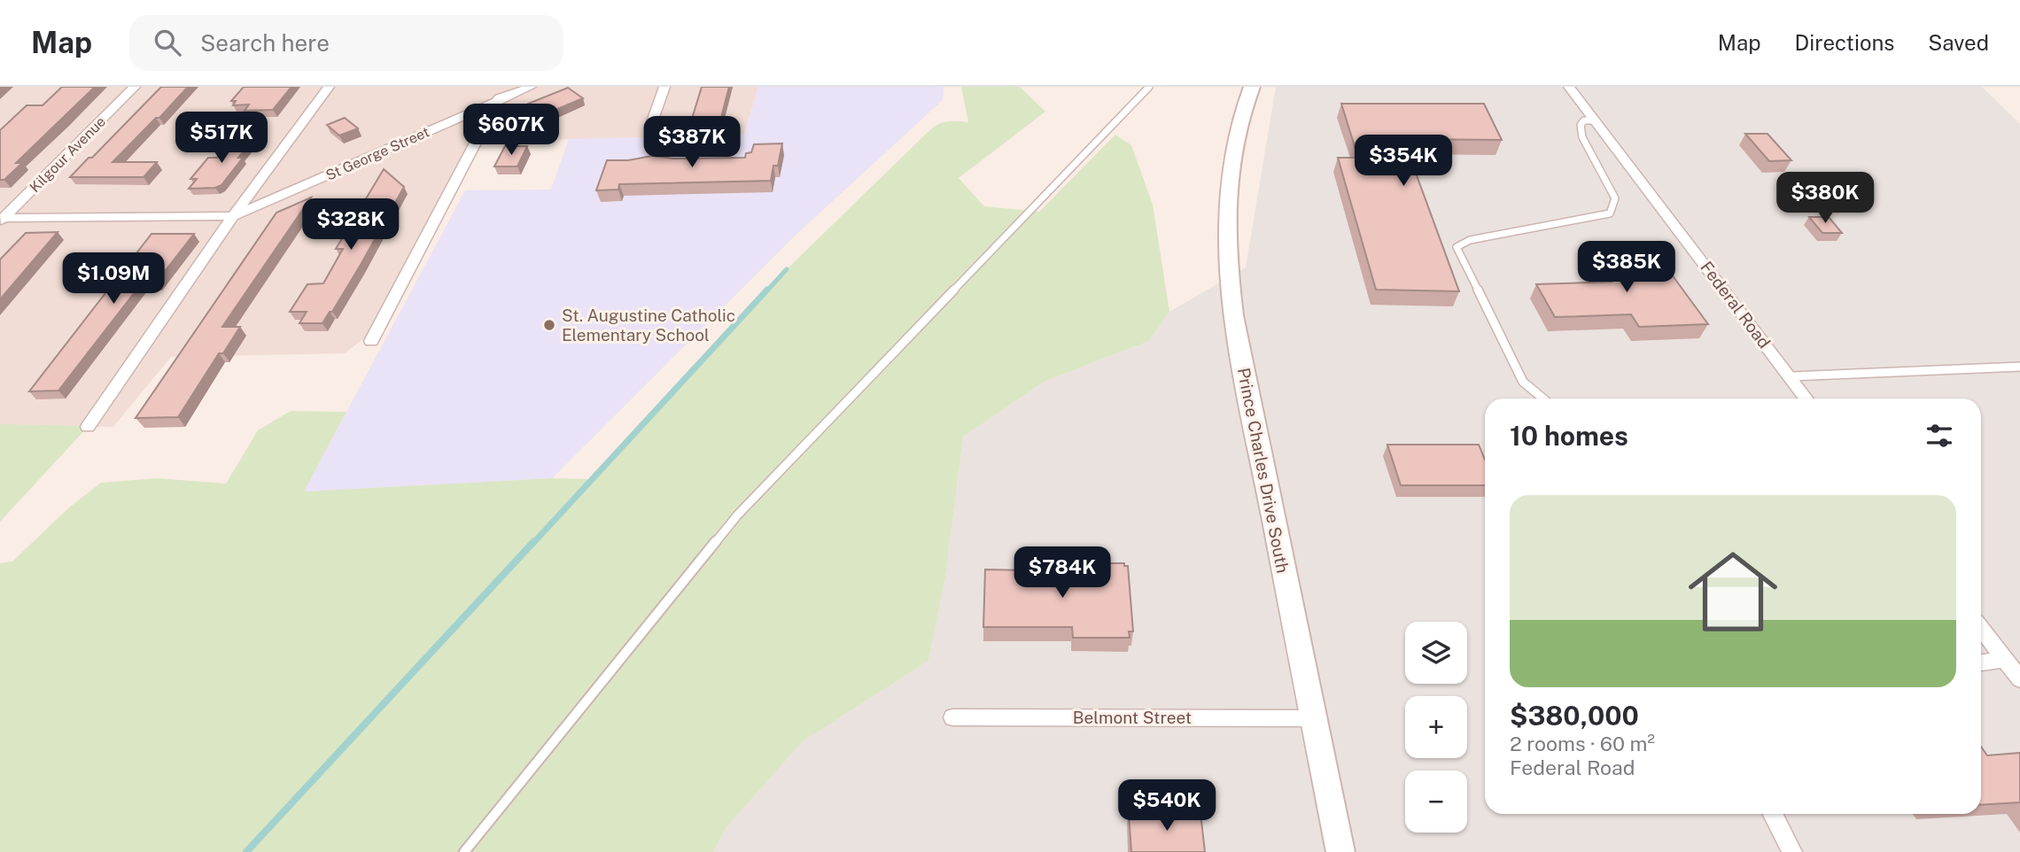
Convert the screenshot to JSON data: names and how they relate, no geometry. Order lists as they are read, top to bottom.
{
  "streets": {
    "main road": ["Prince Charles Drive South"],
    "street": [
      "St George Street",
      "Kilgour Avenue",
      "Federal Road",
      "Belmont Street"
    ]
  },
  "crossings": [
    ["St George Street", "Kilgour Avenue"],
    ["Prince Charles Drive South", "Belmont Street"]
  ],
  "places": ["St. Augustine Catholic Elementary School"],
  "page": {
    "header": "Map",
    "search": "Search here",
    "nav": ["Map", "Directions", "Saved"],
    "price": [
      "$607K",
      "$517K",
      "$387K",
      "$354K",
      "$380K",
      "$328K",
      "$385K",
      "$1.09M",
      "$784K",
      "$540K"
    ],
    "heading": "10 homes",
    "list": [
      {
        "name": "$380,000",
        "note": "2 rooms · 60 m² · Federal Road"
      }
    ],
    "map_buttons": ["+", "−"]
  }
}
